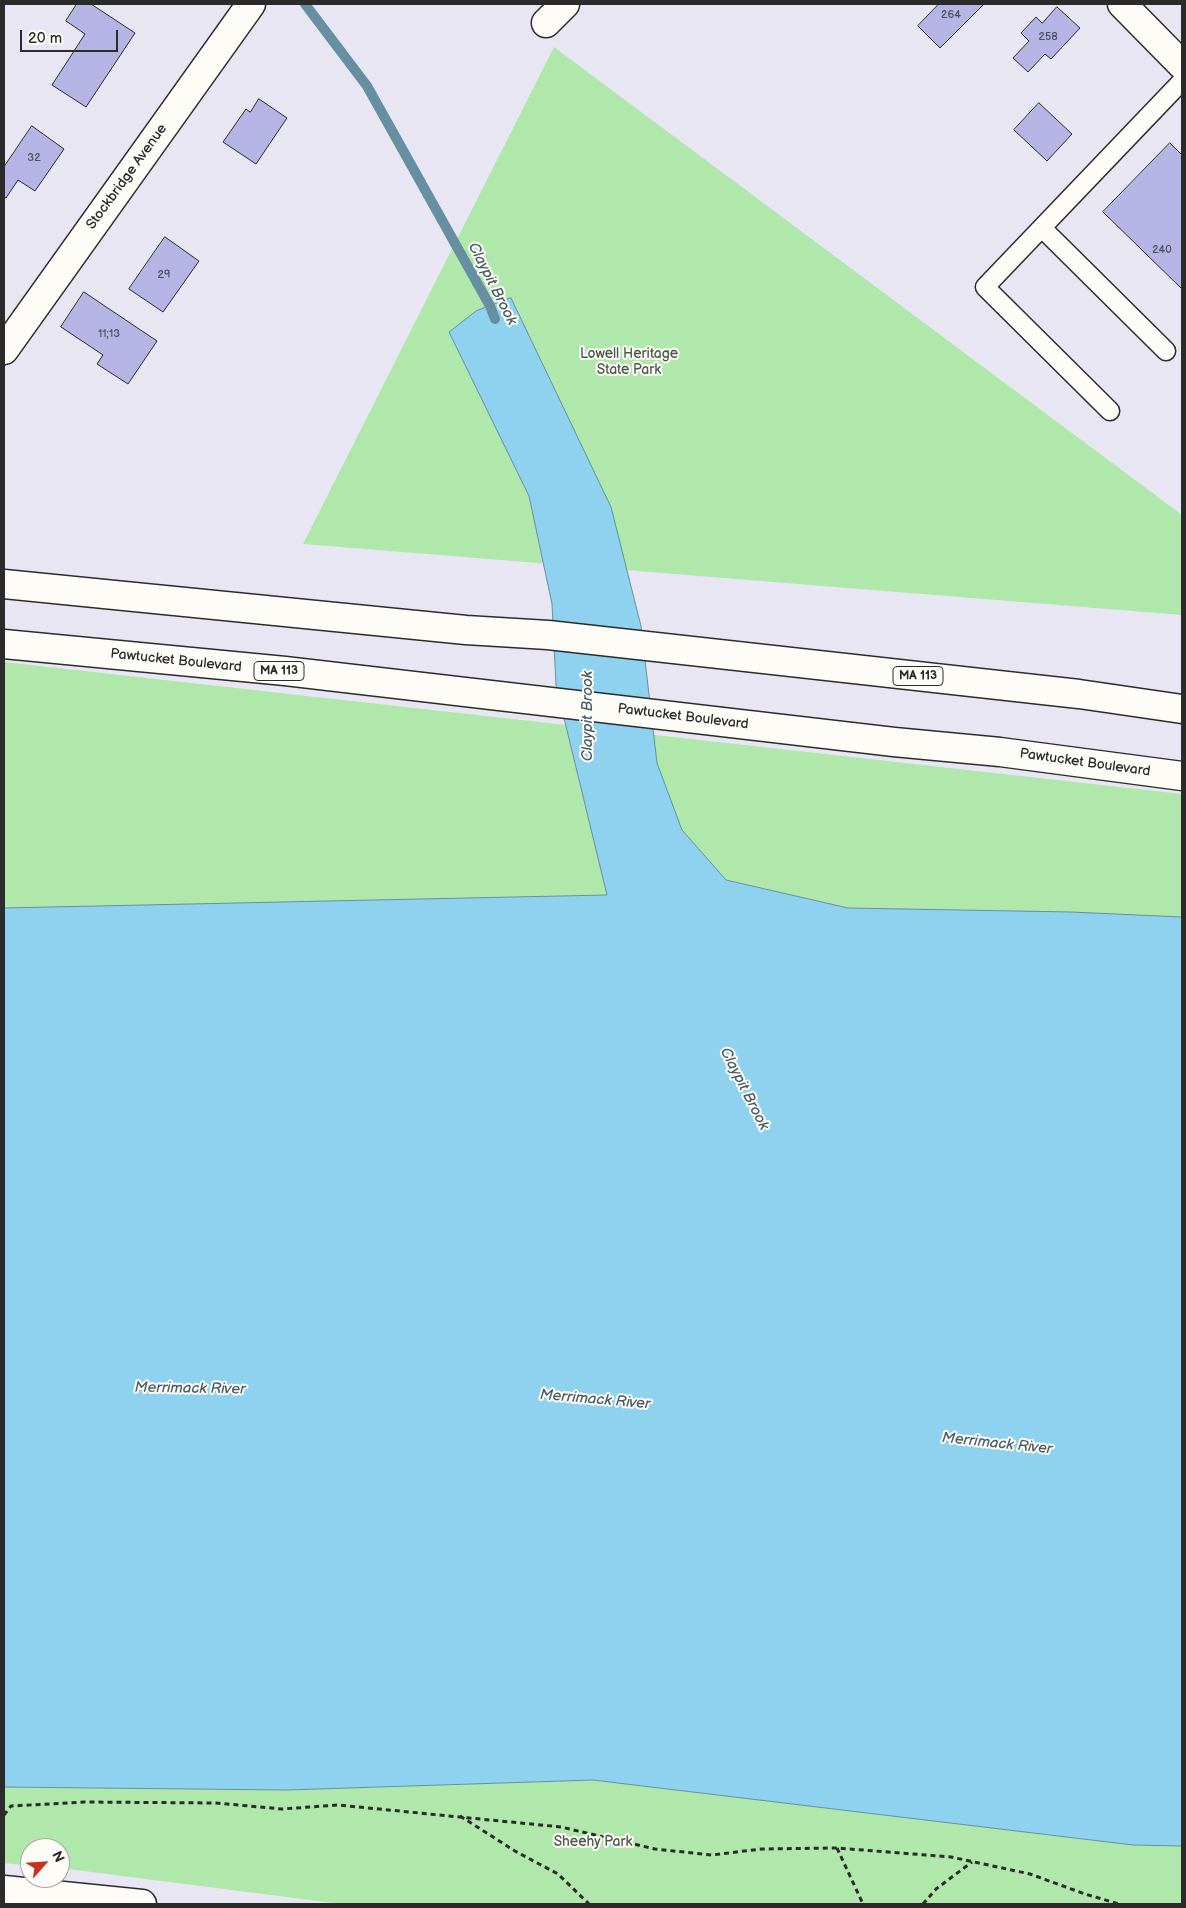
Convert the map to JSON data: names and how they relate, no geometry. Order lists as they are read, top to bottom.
{
  "streets": {
    "main road": ["Stockbridge Avenue", "Pawtucket Boulevard", "MA 113"]
  },
  "water": ["Claypit Brook", "Merrimack River"],
  "parks": ["Lowell Heritage State Park", "Sheehy Park"],
  "house_numbers": [
    "264",
    "258",
    "32",
    "240",
    "29",
    "11;13"
  ],
  "scale_bar": "20 m",
  "north": "top right"
}
